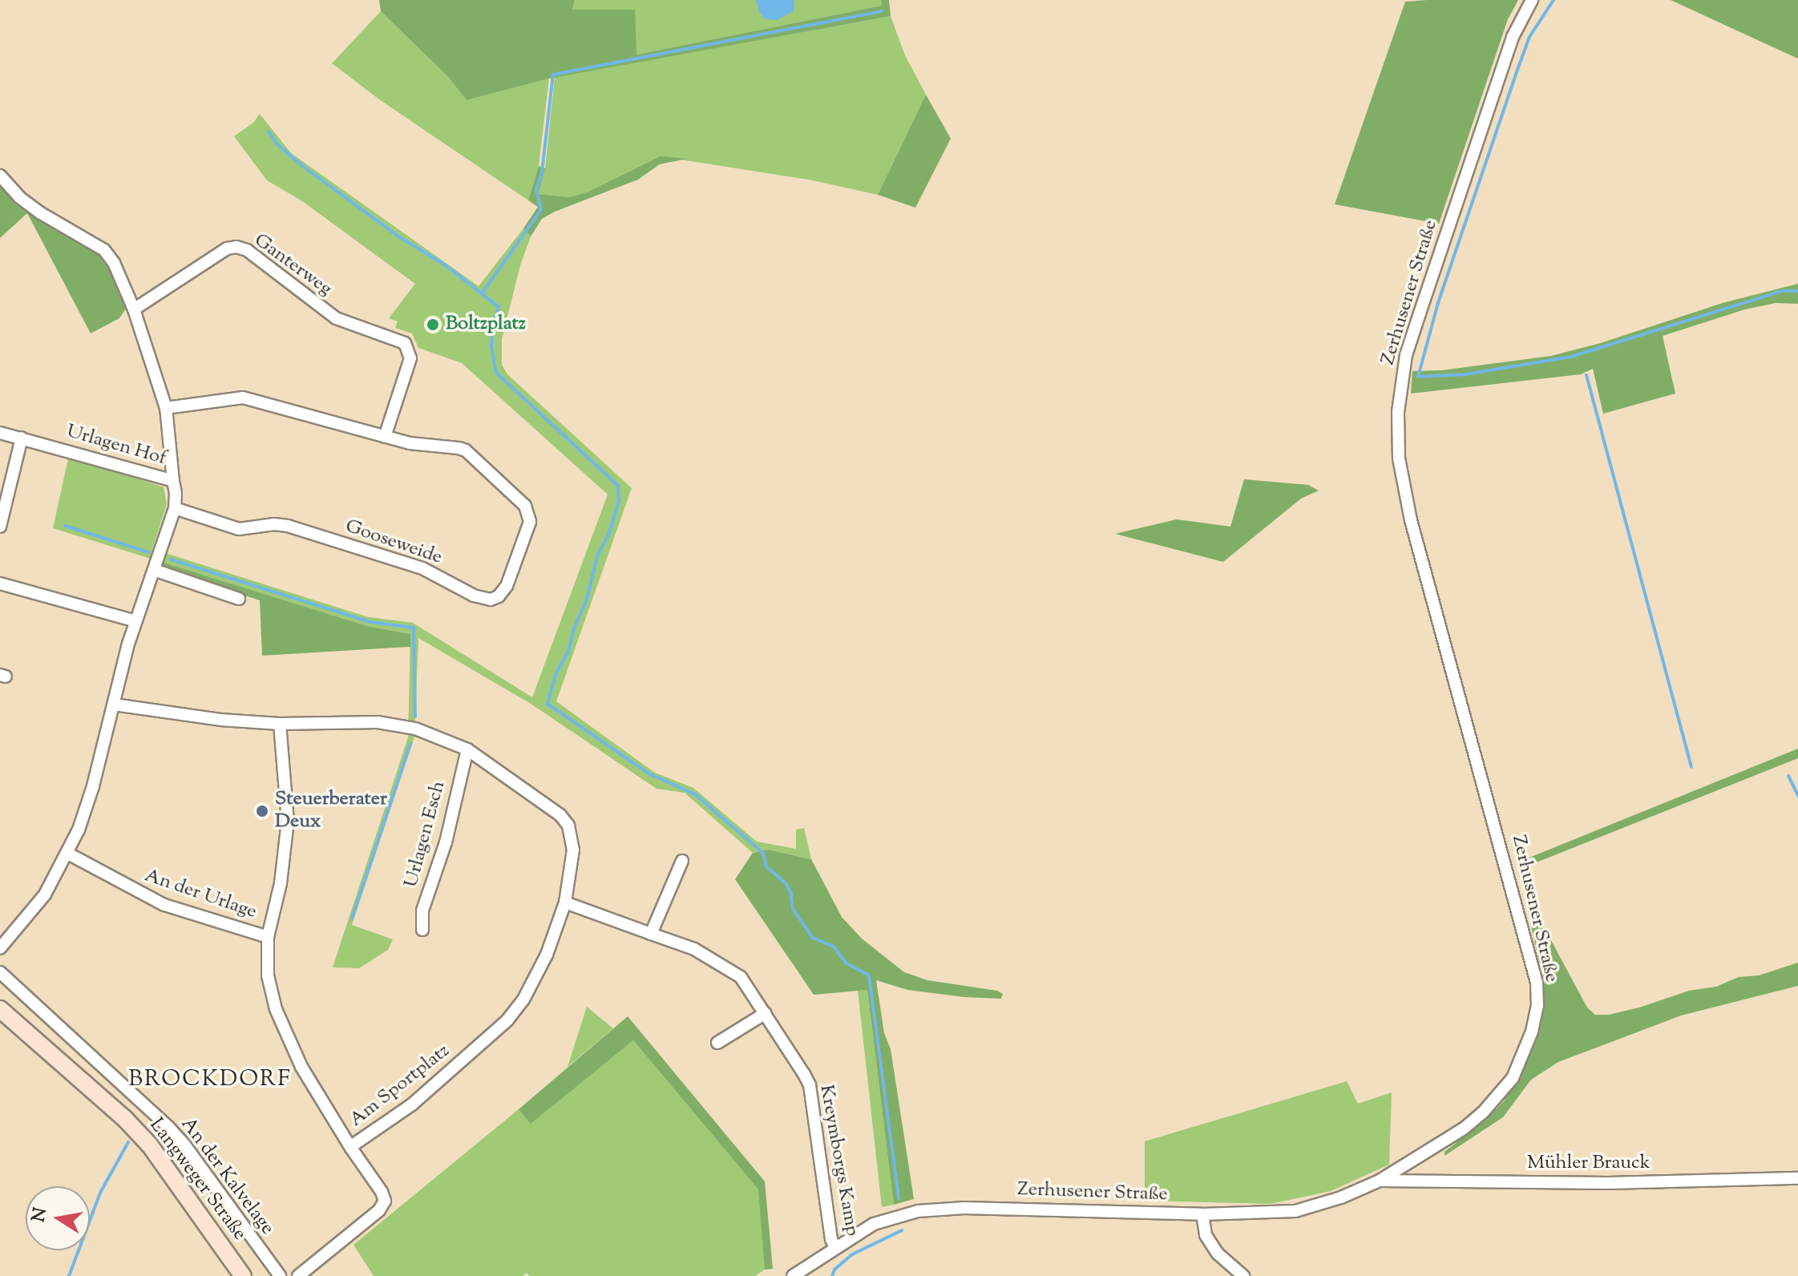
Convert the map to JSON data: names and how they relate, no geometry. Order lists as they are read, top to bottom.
{
  "streets": {
    "street": [
      "Ganterweg",
      "Zerhusener Straße",
      "Urlagen Hof",
      "Gooseweide",
      "Urlagen Esch",
      "An der Urlage",
      "Am Sportplatz",
      "Kreymborgs Kamp",
      "Mühler Brauck",
      "An der Kalvelage",
      "Langweger Straße"
    ]
  },
  "crossings": [
    ["Ganterweg", "Gooseweide"],
    ["Zerhusener Straße", "Kreymborgs Kamp"],
    ["Zerhusener Straße", "Mühler Brauck"],
    ["Urlagen Hof", "Gooseweide"],
    ["An der Urlage", "Am Sportplatz"],
    ["Am Sportplatz", "Kreymborgs Kamp"]
  ],
  "districts": ["BROCKDORF"],
  "places": ["Boltzplatz", "Steuerberater Deux"],
  "north": "left"
}
